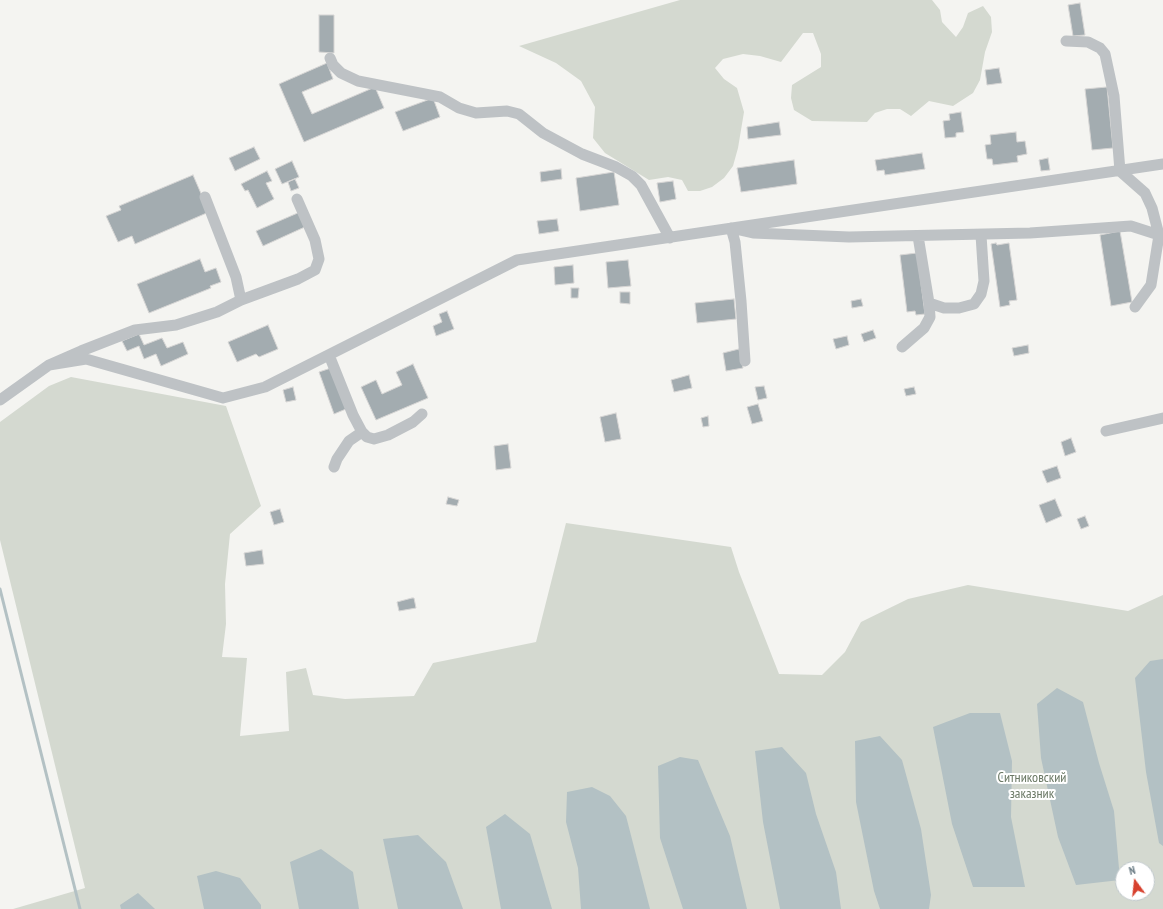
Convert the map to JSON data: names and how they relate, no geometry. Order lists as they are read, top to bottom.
{
  "parks": ["Ситниковский заказник"],
  "north": "top"
}
